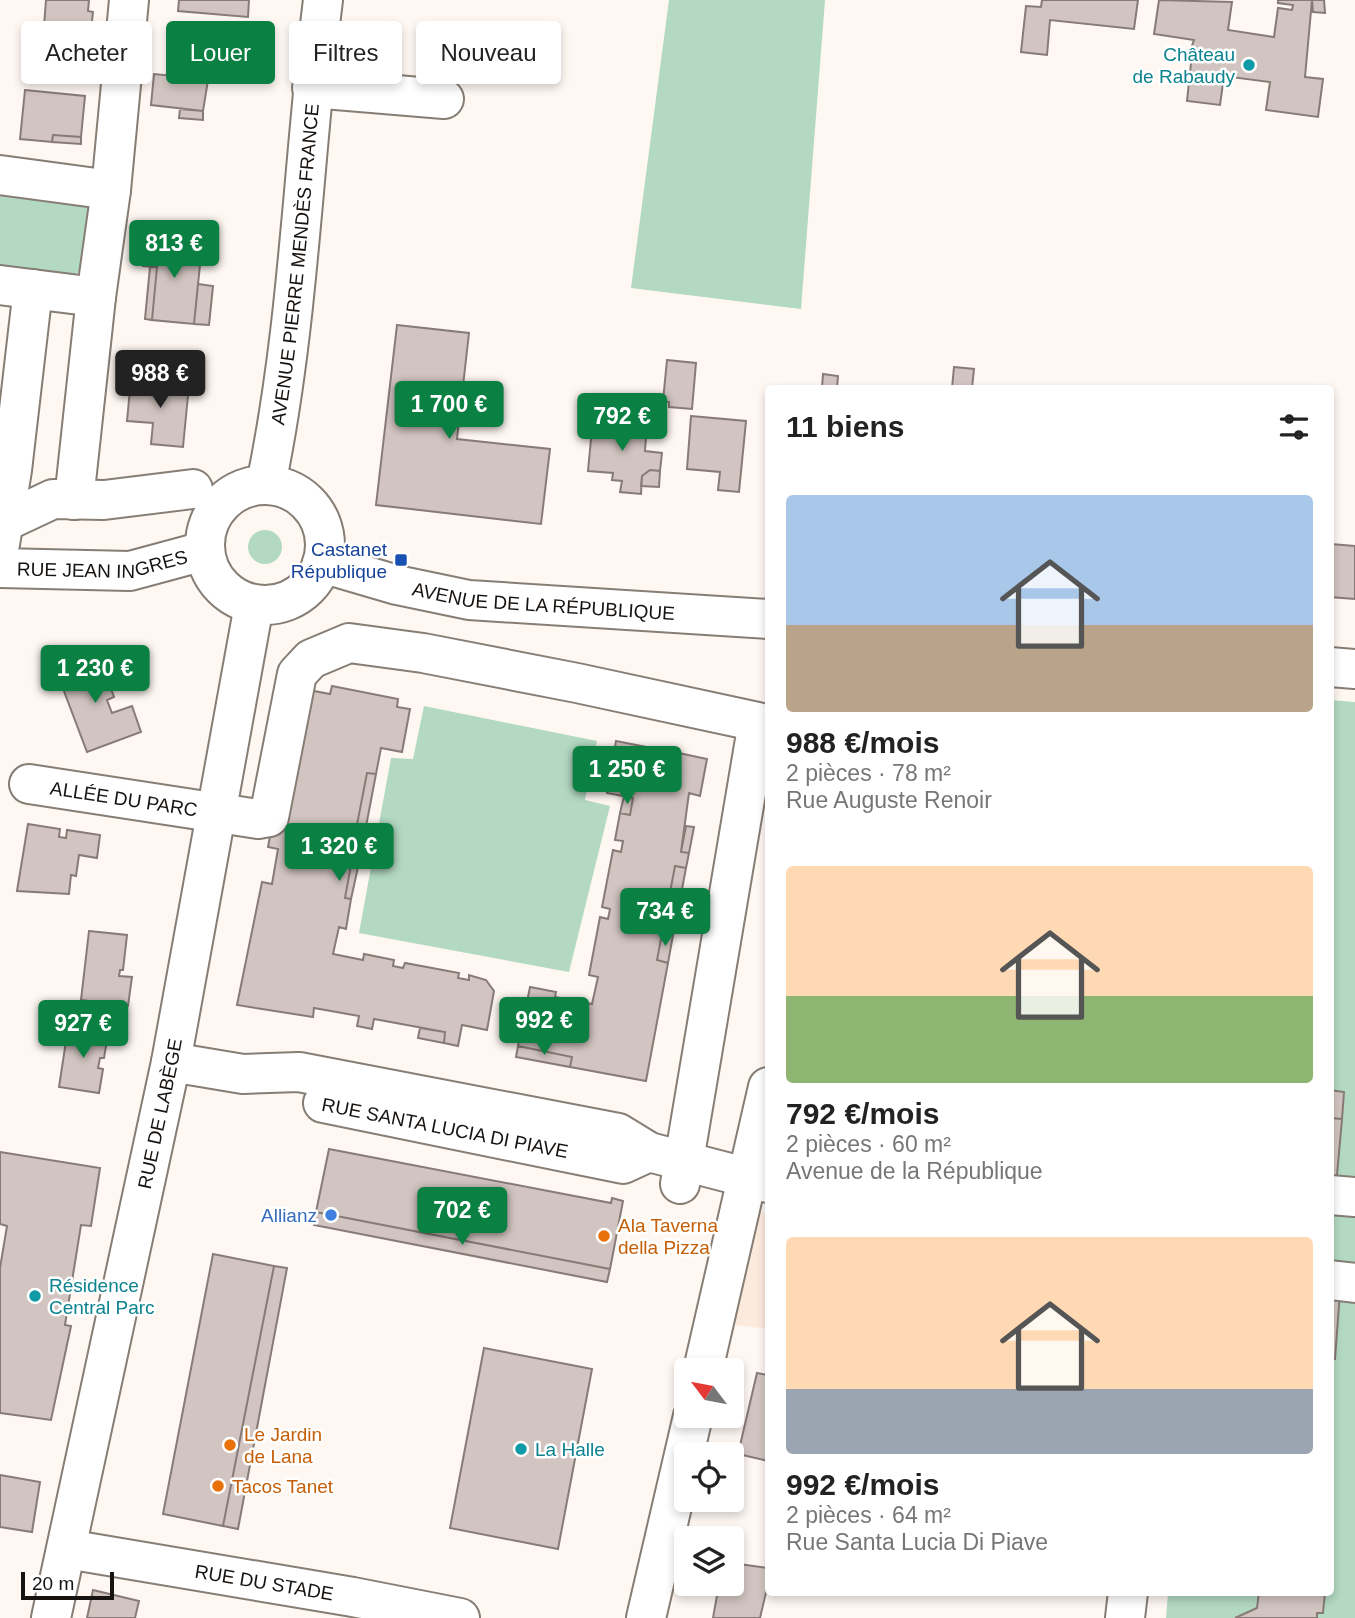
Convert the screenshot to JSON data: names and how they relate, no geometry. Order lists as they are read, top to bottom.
{
  "streets": {
    "street": [
      "AVENUE PIERRE MENDÈS FRANCE",
      "RUE JEAN INGRES",
      "AVENUE DE LA RÉPUBLIQUE",
      "ALLÉE DU PARC",
      "RUE DE LABÈGE",
      "RUE SANTA LUCIA DI PIAVE",
      "RUE DU STADE"
    ]
  },
  "crossings": [
    ["AVENUE PIERRE MENDÈS FRANCE", "RUE JEAN INGRES"],
    ["AVENUE PIERRE MENDÈS FRANCE", "AVENUE DE LA RÉPUBLIQUE"],
    ["AVENUE PIERRE MENDÈS FRANCE", "RUE DE LABÈGE"],
    ["RUE JEAN INGRES", "AVENUE DE LA RÉPUBLIQUE"],
    ["RUE JEAN INGRES", "RUE DE LABÈGE"],
    ["AVENUE DE LA RÉPUBLIQUE", "RUE DE LABÈGE"],
    ["ALLÉE DU PARC", "RUE DE LABÈGE"],
    ["ALLÉE DU PARC", "RUE SANTA LUCIA DI PIAVE"],
    ["RUE DE LABÈGE", "RUE SANTA LUCIA DI PIAVE"],
    ["RUE DE LABÈGE", "RUE DU STADE"]
  ],
  "places": {
    "other": [
      "Château de Rabaudy",
      "Allianz",
      "Ala Taverna della Pizza",
      "Résidence Central Parc",
      "Le Jardin de Lana",
      "La Halle",
      "Tacos Tanet"
    ],
    "transit": ["Castanet République"]
  },
  "scale_bar": "20 m",
  "north": "top left",
  "page": {
    "chip": [
      "Acheter",
      "Louer",
      "Filtres",
      "Nouveau"
    ],
    "price": [
      "813 €",
      "988 €",
      "1 700 €",
      "792 €",
      "1 230 €",
      "1 250 €",
      "1 320 €",
      "734 €",
      "992 €",
      "927 €",
      "702 €"
    ],
    "heading": "11 biens",
    "list": [
      {
        "name": "988 €/mois",
        "note": "2 pièces · 78 m² · Rue Auguste Renoir"
      },
      {
        "name": "792 €/mois",
        "note": "2 pièces · 60 m² · Avenue de la République"
      },
      {
        "name": "992 €/mois",
        "note": "2 pièces · 64 m² · Rue Santa Lucia Di Piave"
      }
    ],
    "scale": "20 m"
  }
}
